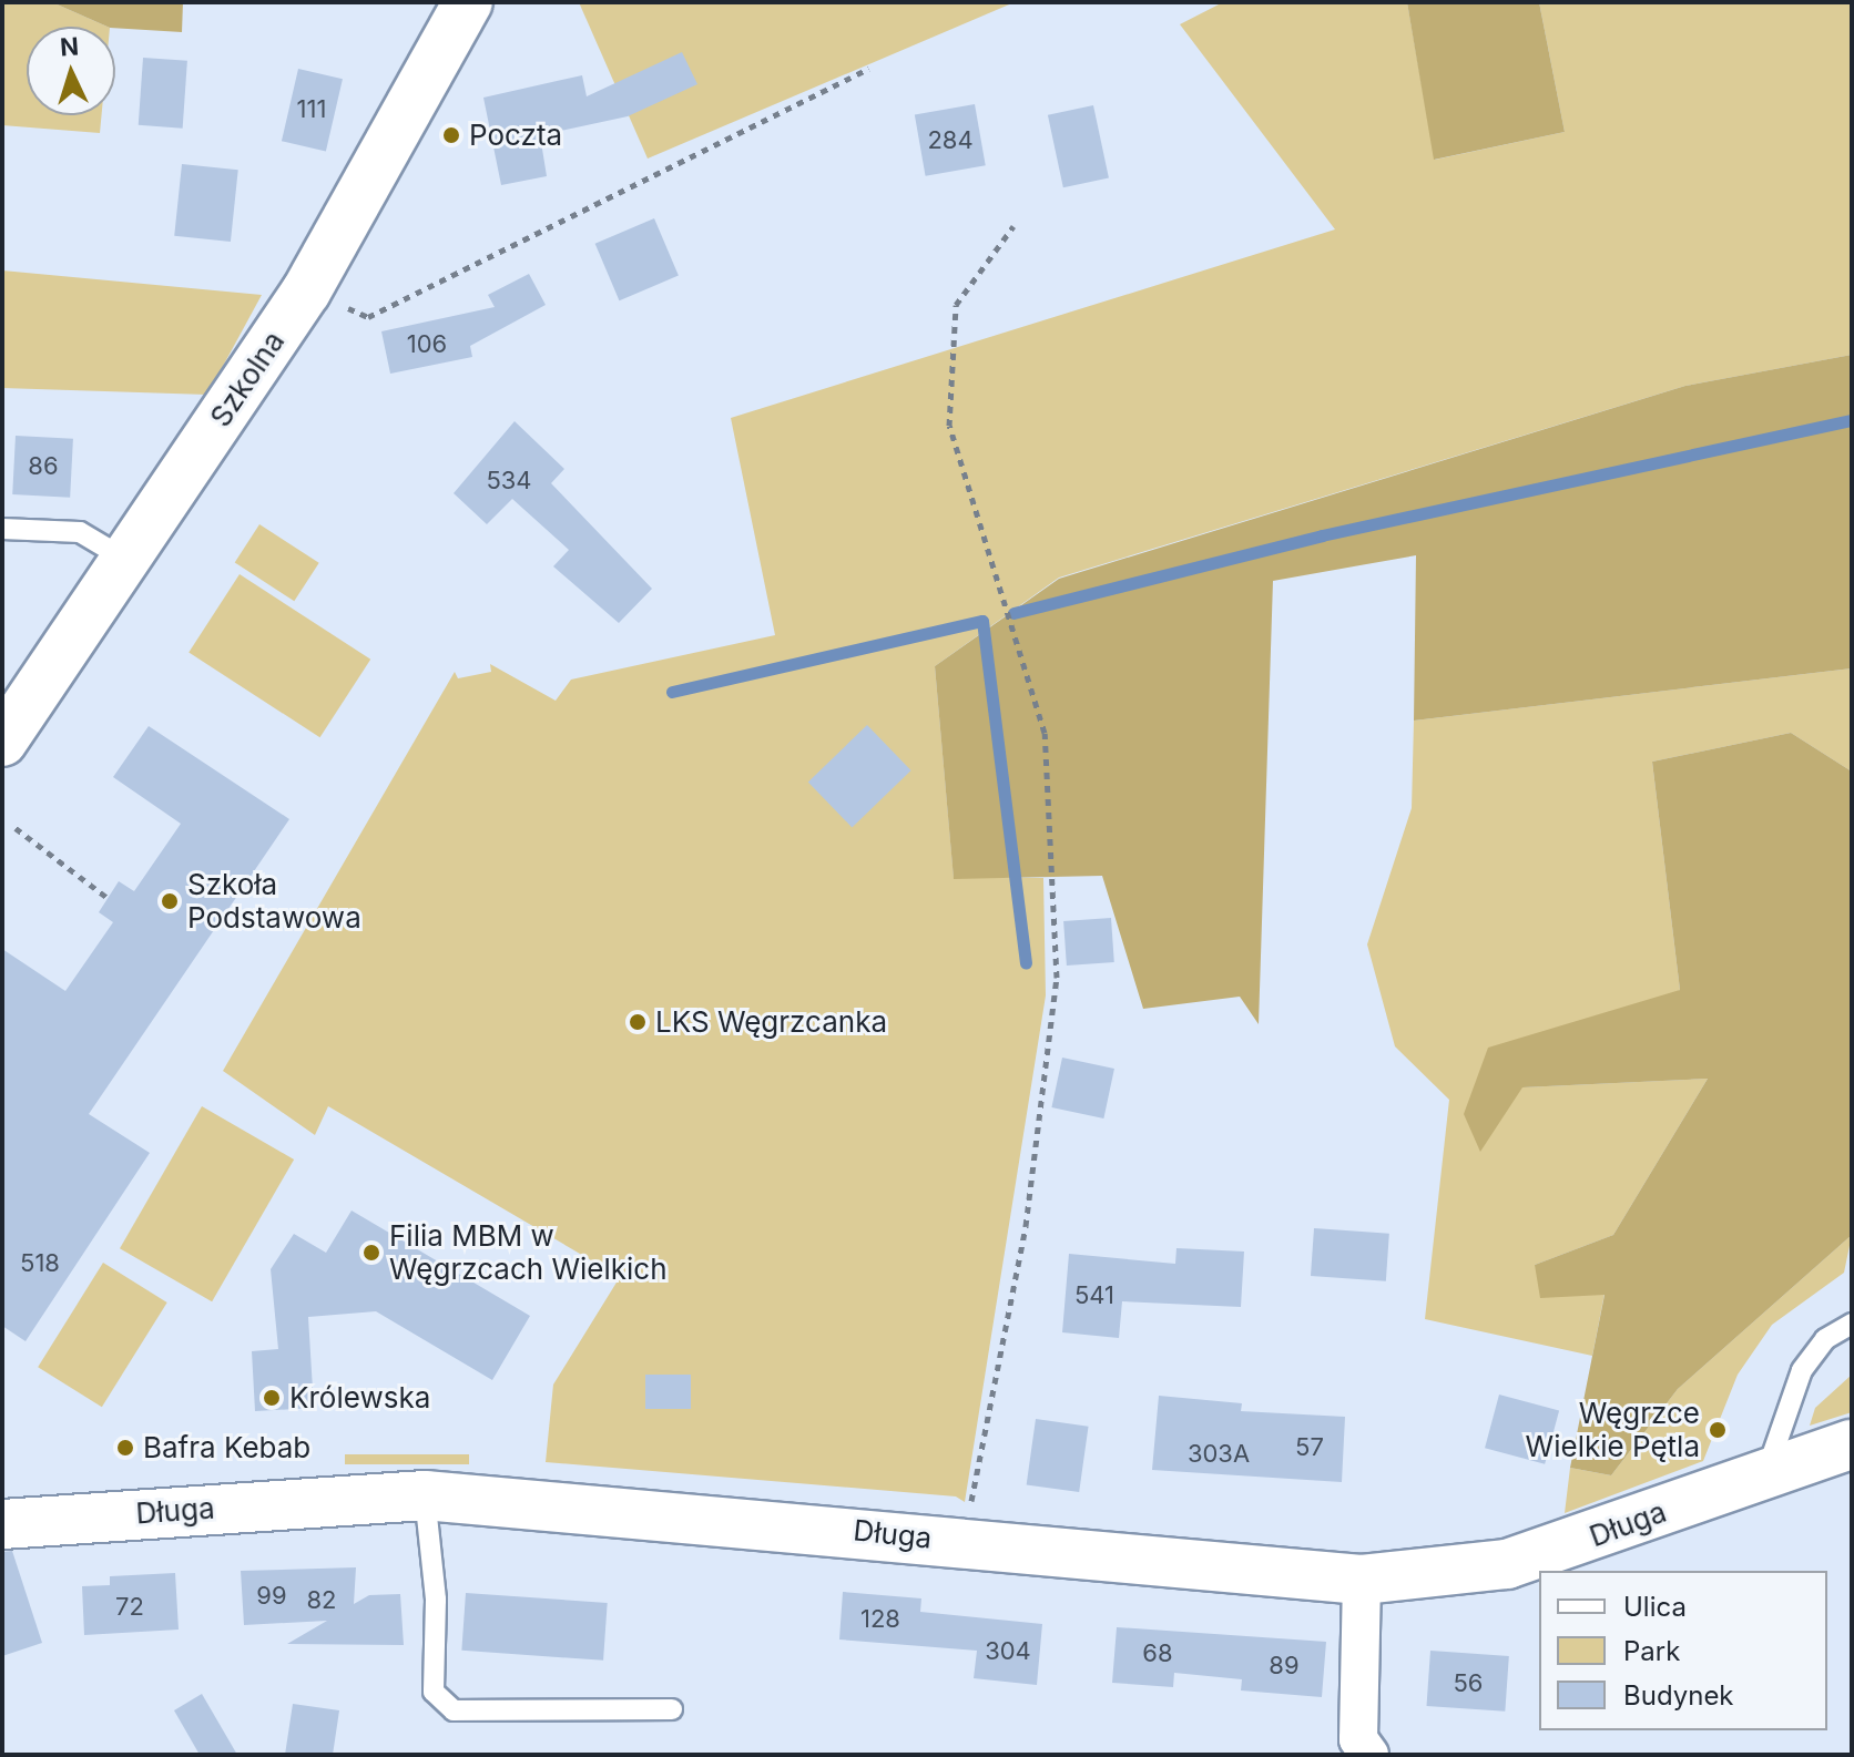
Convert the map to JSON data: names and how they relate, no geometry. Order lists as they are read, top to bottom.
{
  "streets": {
    "street": ["Szkolna", "Długa"]
  },
  "places": [
    "Poczta",
    "Szkoła Podstawowa",
    "LKS Węgrzcanka",
    "Filia MBM w Węgrzcach Wielkich",
    "Królewska",
    "Węgrzce Wielkie Pętla",
    "Bafra Kebab"
  ],
  "house_numbers": [
    "111",
    "284",
    "106",
    "86",
    "534",
    "518",
    "541",
    "57",
    "303A",
    "99",
    "82",
    "72",
    "128",
    "304",
    "68",
    "89",
    "56"
  ],
  "legend": ["Ulica", "Park", "Budynek"],
  "north": "top"
}
